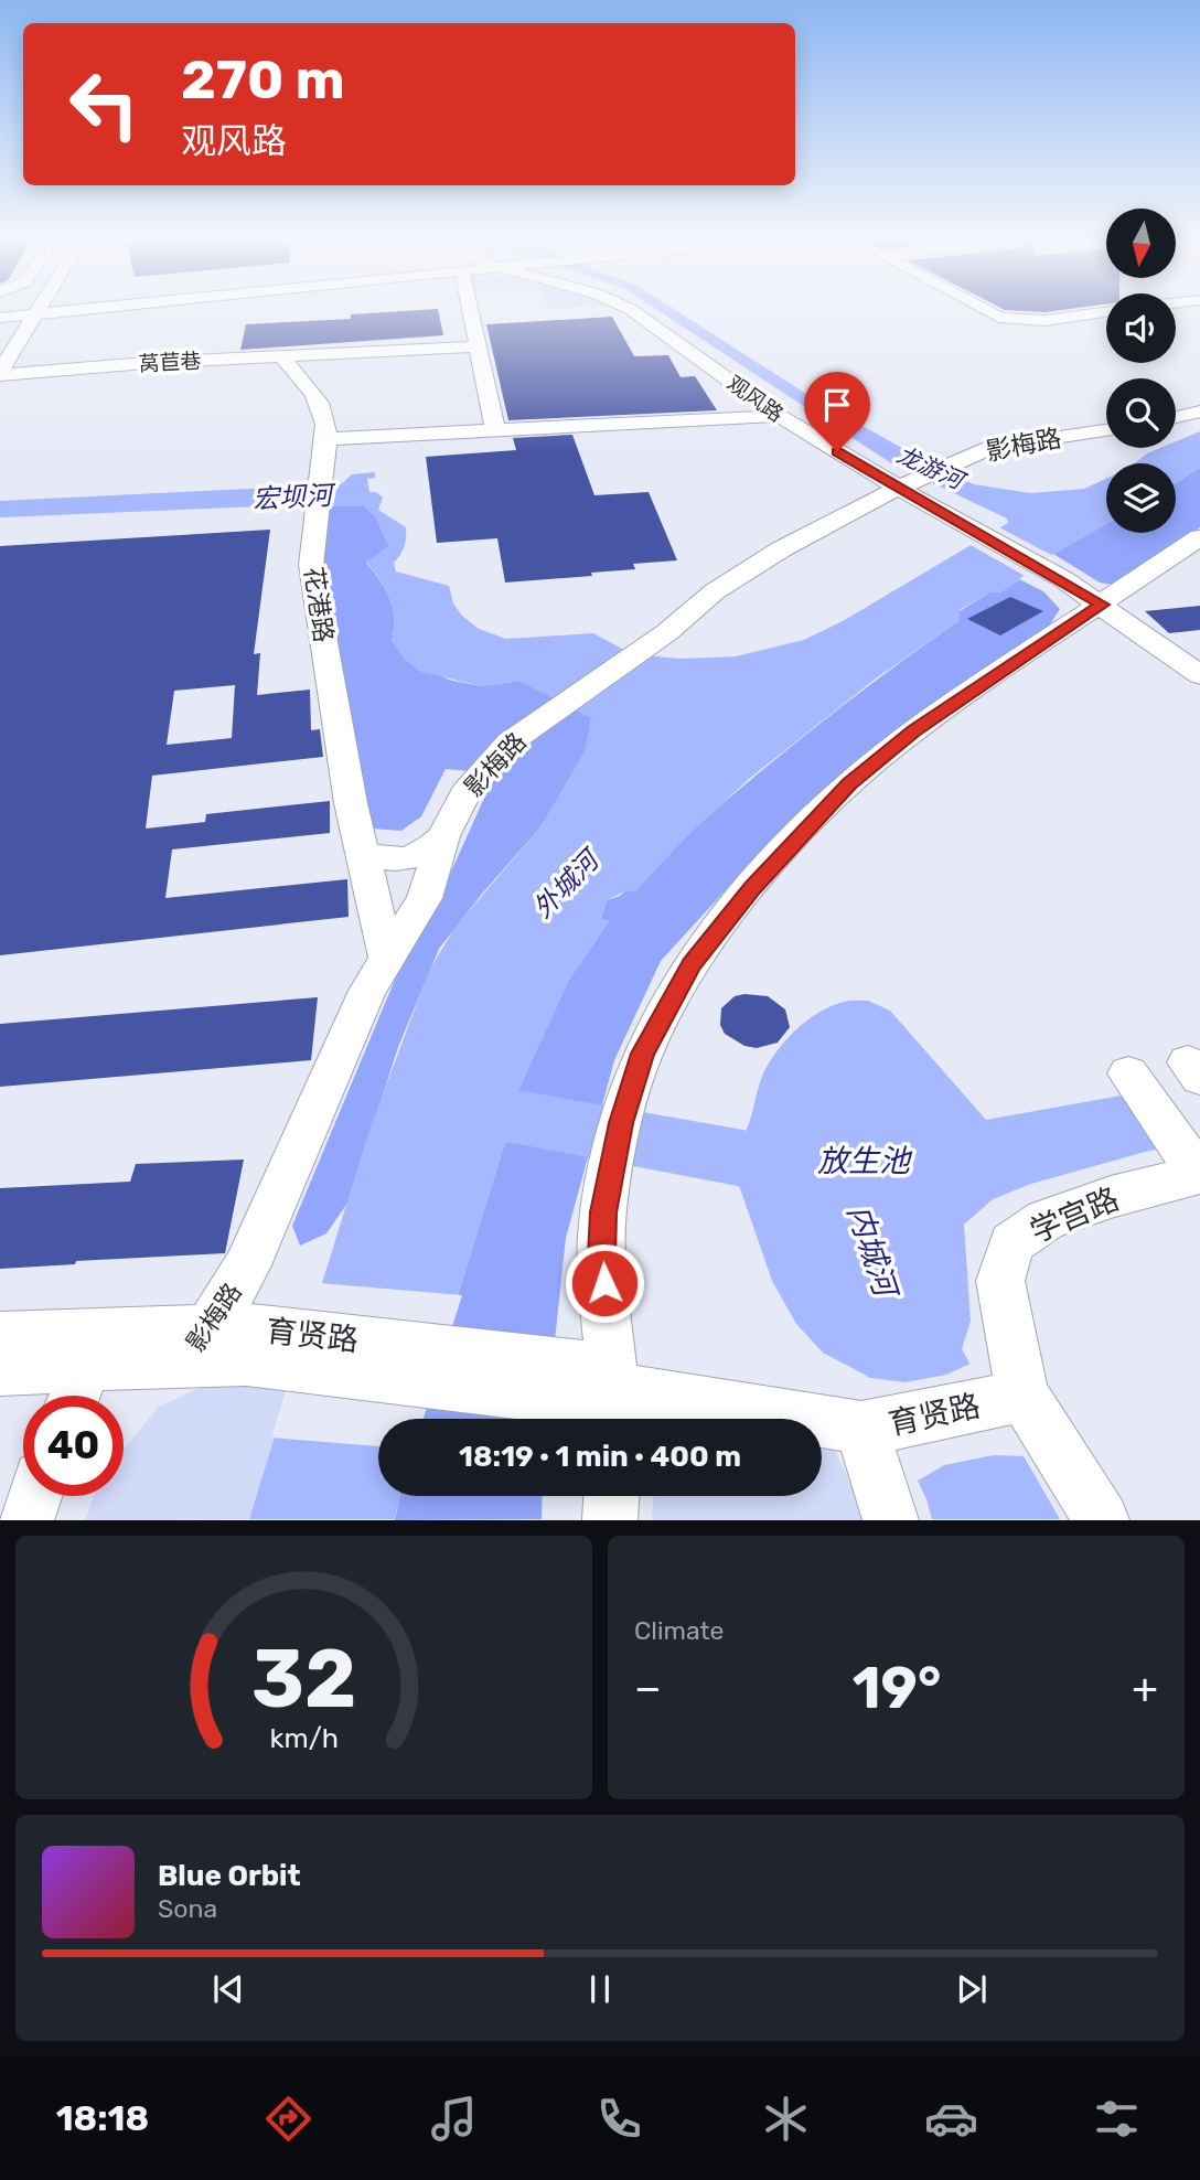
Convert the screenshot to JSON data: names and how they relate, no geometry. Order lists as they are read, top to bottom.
{
  "streets": {
    "street": [
      "莴苣巷",
      "观风路",
      "影梅路",
      "花港路",
      "学宫路",
      "育贤路"
    ]
  },
  "crossings": [
    ["观风路", "影梅路"],
    ["影梅路", "花港路"],
    ["影梅路", "育贤路"],
    ["学宫路", "育贤路"]
  ],
  "water": [
    "龙游河",
    "宏坝河",
    "外城河",
    "放生池",
    "内城河"
  ],
  "north": "bottom",
  "page": {
    "turn": ["270 m", "观风路"],
    "limit": "40",
    "trip": "18:19 · 1 min · 400 m",
    "tile": "Climate",
    "heat": ["−", "19°", "+"],
    "song": ["Blue Orbit", "Sona"],
    "tabs": "18:18",
    "gauge": ["32", "km/h"]
  }
}
